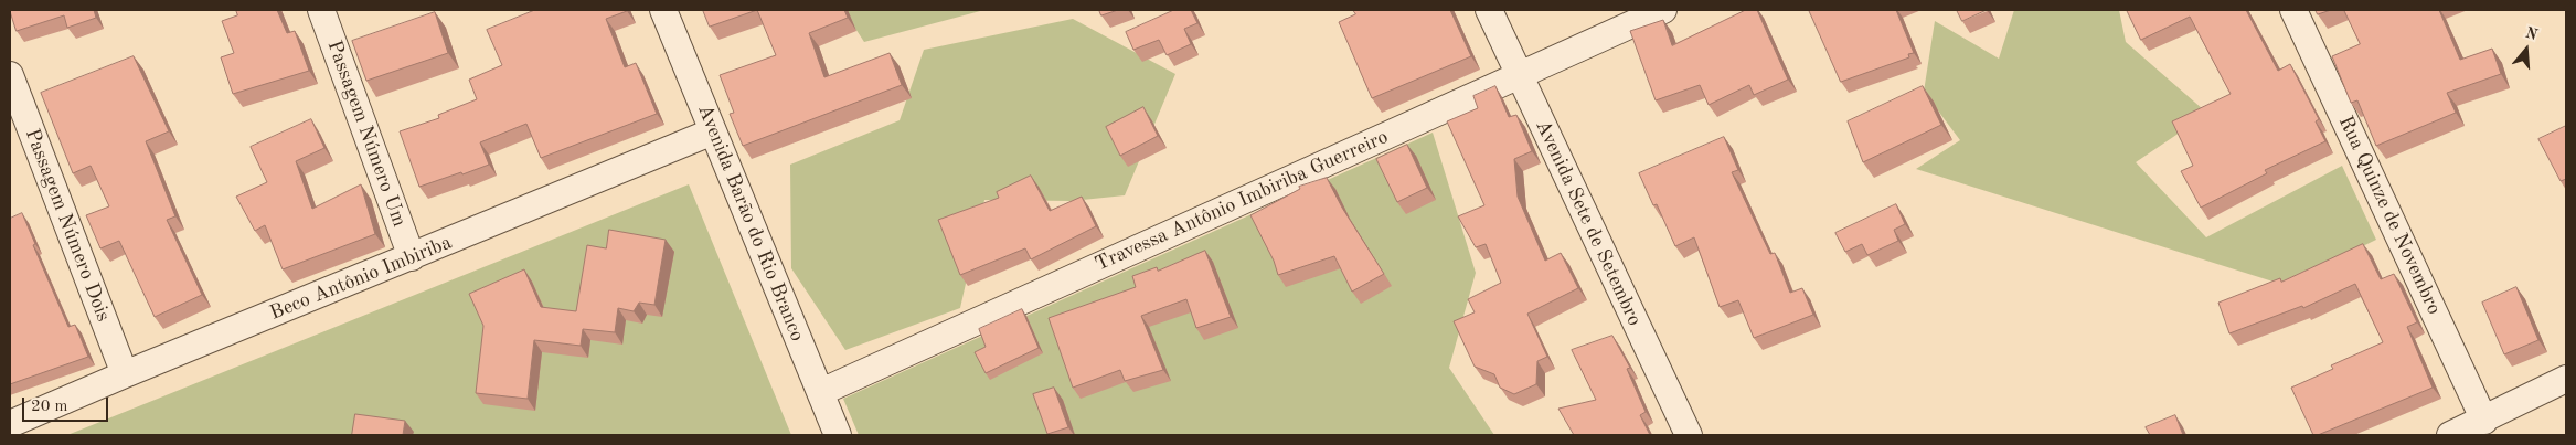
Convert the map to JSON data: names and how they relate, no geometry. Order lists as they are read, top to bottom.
{
  "streets": {
    "street": [
      "Passagem Número Um",
      "Travessa Antônio Imbiriba Guerreiro",
      "Rua Quinze de Novembro",
      "Avenida Barão do Rio Branco",
      "Avenida Sete de Setembro",
      "Passagem Número Dois",
      "Beco Antônio Imbiriba"
    ]
  },
  "crossings": [
    ["Passagem Número Um", "Beco Antônio Imbiriba"],
    ["Travessa Antônio Imbiriba Guerreiro", "Avenida Barão do Rio Branco"],
    ["Travessa Antônio Imbiriba Guerreiro", "Avenida Sete de Setembro"],
    ["Avenida Barão do Rio Branco", "Beco Antônio Imbiriba"],
    ["Passagem Número Dois", "Beco Antônio Imbiriba"]
  ],
  "scale_bar": "20 m",
  "north": "top"
}
